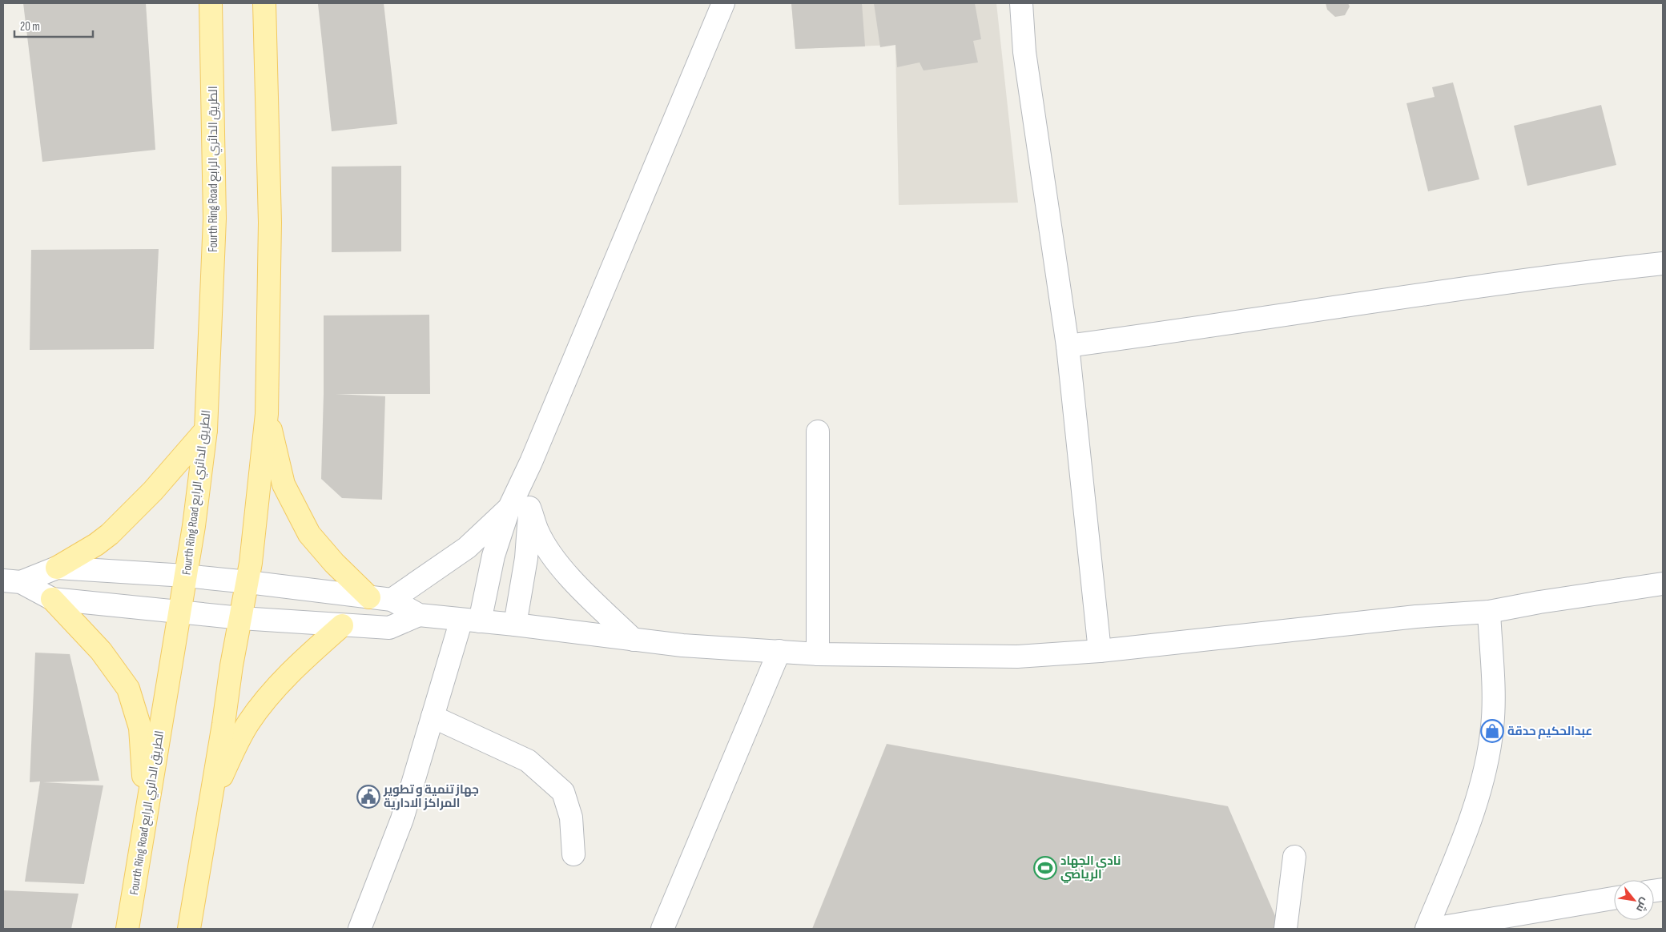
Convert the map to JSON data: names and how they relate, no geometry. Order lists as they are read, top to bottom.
{
  "streets": {
    "main road": ["Fourth Ring Road الطريق الدائري الرابع"]
  },
  "places": {
    "shop": ["عبدالحكيم حدقة"],
    "public building": ["جهاز تنمية و تطوير المراكز الادارية"],
    "sports": ["نادي الجهاد الرياضي"]
  },
  "scale_bar": "20 m",
  "north": "bottom right"
}
